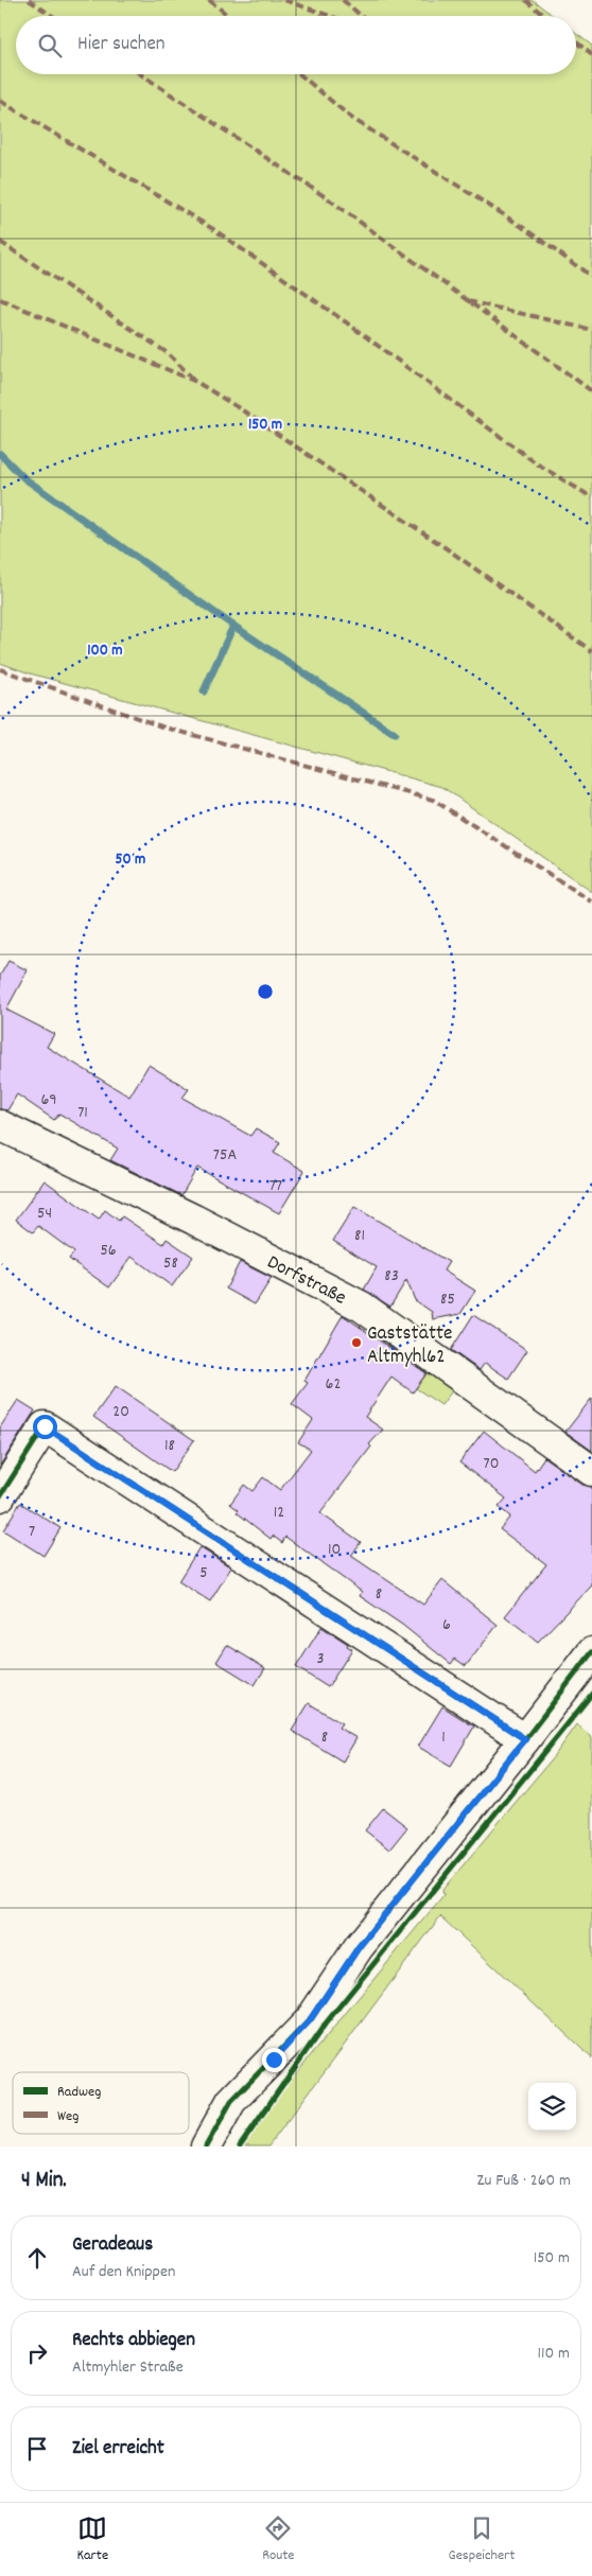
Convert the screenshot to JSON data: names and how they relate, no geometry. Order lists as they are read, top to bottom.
{
  "streets": {
    "street": ["Dorfstraße"]
  },
  "places": ["Gaststätte Altmyhl62"],
  "house_numbers": [
    "69",
    "71",
    "75A",
    "77",
    "54",
    "81",
    "56",
    "58",
    "83",
    "85",
    "62",
    "20",
    "18",
    "70",
    "12",
    "7",
    "10",
    "5",
    "8",
    "6",
    "3",
    "8",
    "1"
  ],
  "legend": ["Radweg", "Weg"],
  "page": {
    "search": "Hier suchen",
    "heading": ["4 Min.", "Zu Fuß · 260 m"],
    "list": [
      ["Geradeaus", "Auf den Knippen", "150 m"],
      ["Rechts abbiegen", "Altmyhler Straße", "110 m"],
      "Ziel erreicht"
    ],
    "nav": ["Karte", "Route", "Gespeichert"]
  },
  "rings": ["150 m", "100 m", "50 m"]
}
